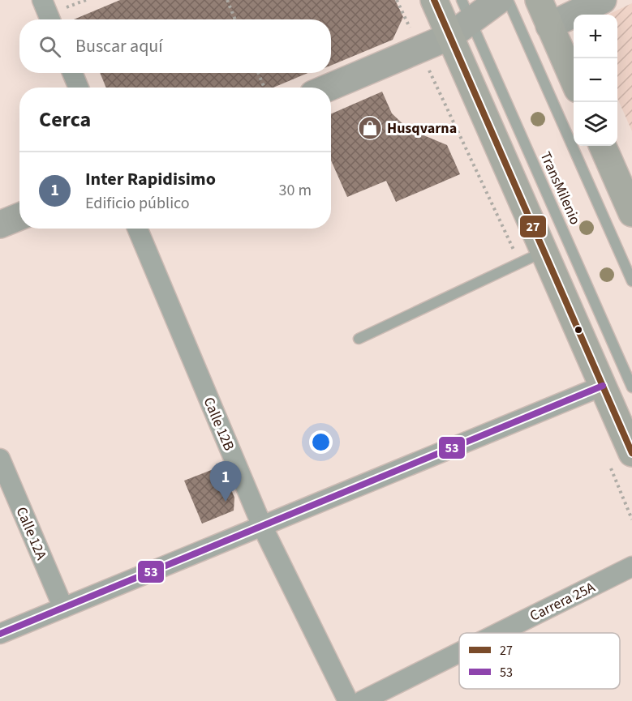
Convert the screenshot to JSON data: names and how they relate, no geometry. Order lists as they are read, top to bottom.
{
  "streets": {
    "street": ["Calle 12B", "Calle 12A", "Carrera 25A"],
    "lane": ["TransMilenio"]
  },
  "places": {
    "shop": ["Husqvarna"]
  },
  "lines": ["transit line 27", "transit line 53"],
  "legend": ["27", "53"],
  "page": {
    "map_buttons": ["+", "−"],
    "search": "Buscar aquí",
    "heading": "Cerca",
    "list": [
      {
        "mark": "1",
        "name": "Inter Rapidisimo",
        "note": "Edificio público",
        "value": "30 m"
      }
    ],
    "pins": "1"
  }
}
